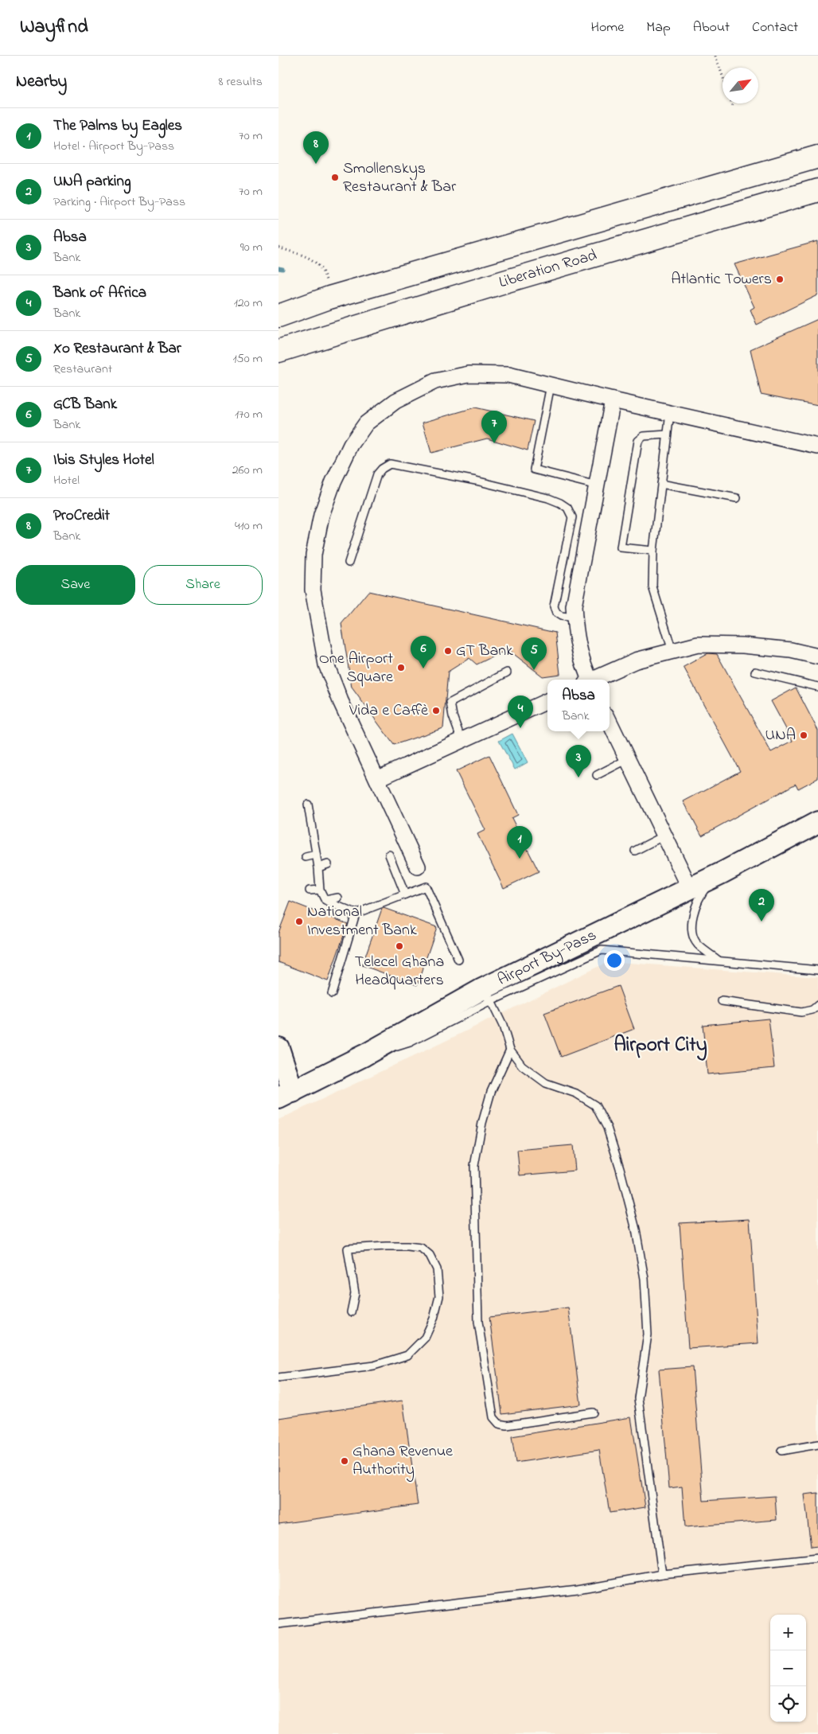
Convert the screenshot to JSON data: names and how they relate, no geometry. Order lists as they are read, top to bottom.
{
  "streets": {
    "highway": ["Liberation Road"],
    "main road": ["Airport By-Pass"]
  },
  "districts": ["Airport City"],
  "places": [
    "Smollenskys Restaurant & Bar",
    "Atlantic Towers",
    "GT Bank",
    "One Airport Square",
    "Vida e Caffè",
    "UNA",
    "National Investment Bank",
    "Telecel Ghana Headquarters",
    "Ghana Revenue Authority"
  ],
  "north": "top right",
  "page": {
    "header": "Wayfind",
    "nav": [
      "Home",
      "Map",
      "About",
      "Contact"
    ],
    "heading": ["Nearby", "8 results"],
    "list": [
      {
        "mark": "1",
        "name": "The Palms by Eagles",
        "note": "Hotel · Airport By-Pass",
        "value": "70 m"
      },
      {
        "mark": "2",
        "name": "UNA parking",
        "note": "Parking · Airport By-Pass",
        "value": "70 m"
      },
      {
        "mark": "3",
        "name": "Absa",
        "note": "Bank",
        "value": "90 m"
      },
      {
        "mark": "4",
        "name": "Bank of Africa",
        "note": "Bank",
        "value": "120 m"
      },
      {
        "mark": "5",
        "name": "Xo Restaurant & Bar",
        "note": "Restaurant",
        "value": "150 m"
      },
      {
        "mark": "6",
        "name": "GCB Bank",
        "note": "Bank",
        "value": "170 m"
      },
      {
        "mark": "7",
        "name": "Ibis Styles Hotel",
        "note": "Hotel",
        "value": "260 m"
      },
      {
        "mark": "8",
        "name": "ProCredit",
        "note": "Bank",
        "value": "410 m"
      }
    ],
    "pins": [
      "8",
      "7",
      "6",
      "5",
      "4",
      "3",
      "1",
      "2"
    ],
    "buttons": ["Save", "Share"],
    "popup": ["Absa", "Bank"],
    "map_buttons": ["+", "−"]
  }
}
